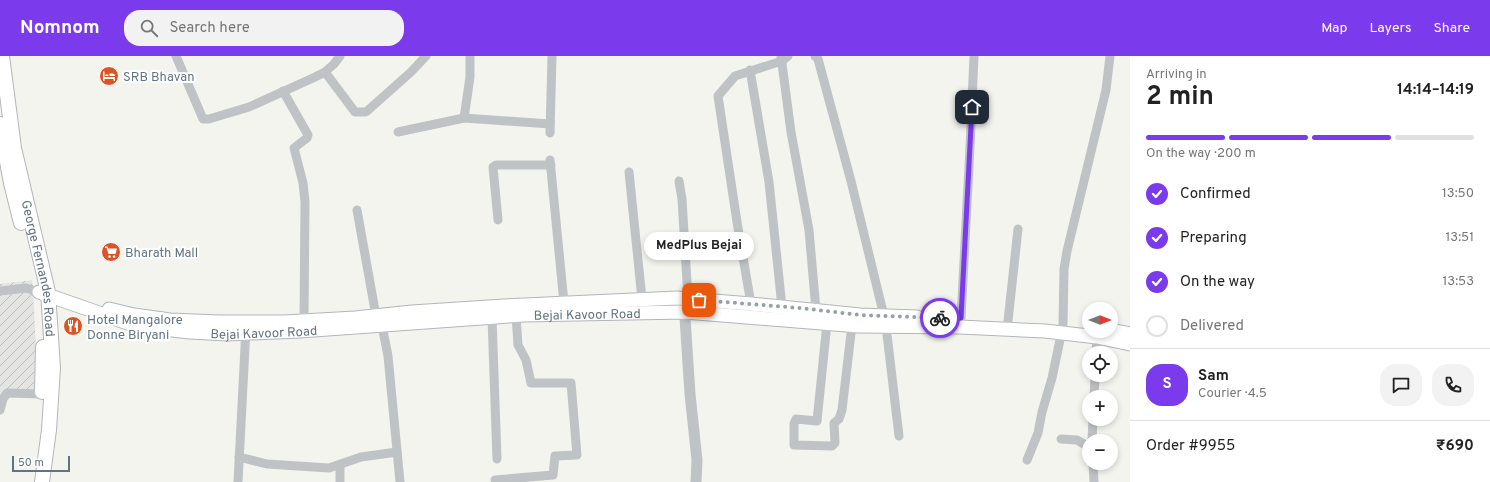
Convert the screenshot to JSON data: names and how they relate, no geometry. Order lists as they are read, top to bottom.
{
  "streets": {
    "main road": ["George Fernandes Road", "Bejai Kavoor Road"]
  },
  "crossings": [
    ["George Fernandes Road", "Bejai Kavoor Road"]
  ],
  "places": {
    "hotel": ["SRB Bhavan"],
    "supermarket": ["Bharath Mall"],
    "other": ["MedPlus Bejai"],
    "restaurant": ["Hotel Mangalore Donne Biryani"]
  },
  "scale_bar": "50 m",
  "north": "right",
  "page": {
    "header": "Nomnom",
    "search": "Search here",
    "nav": ["Map", "Layers", "Share"],
    "heading": ["2 min", "Arriving in", "14:14–14:19"],
    "panel": [
      "Sam",
      "Courier · 4.5",
      "Order #9955",
      "₹690"
    ],
    "bar": "On the way · 200 m",
    "list": [
      ["Confirmed", "13:50"],
      ["Preparing", "13:51"],
      ["On the way", "13:53"],
      "Delivered"
    ],
    "bubble": "MedPlus Bejai",
    "map_buttons": ["+", "−"],
    "round": "S",
    "scale": "50 m"
  }
}
